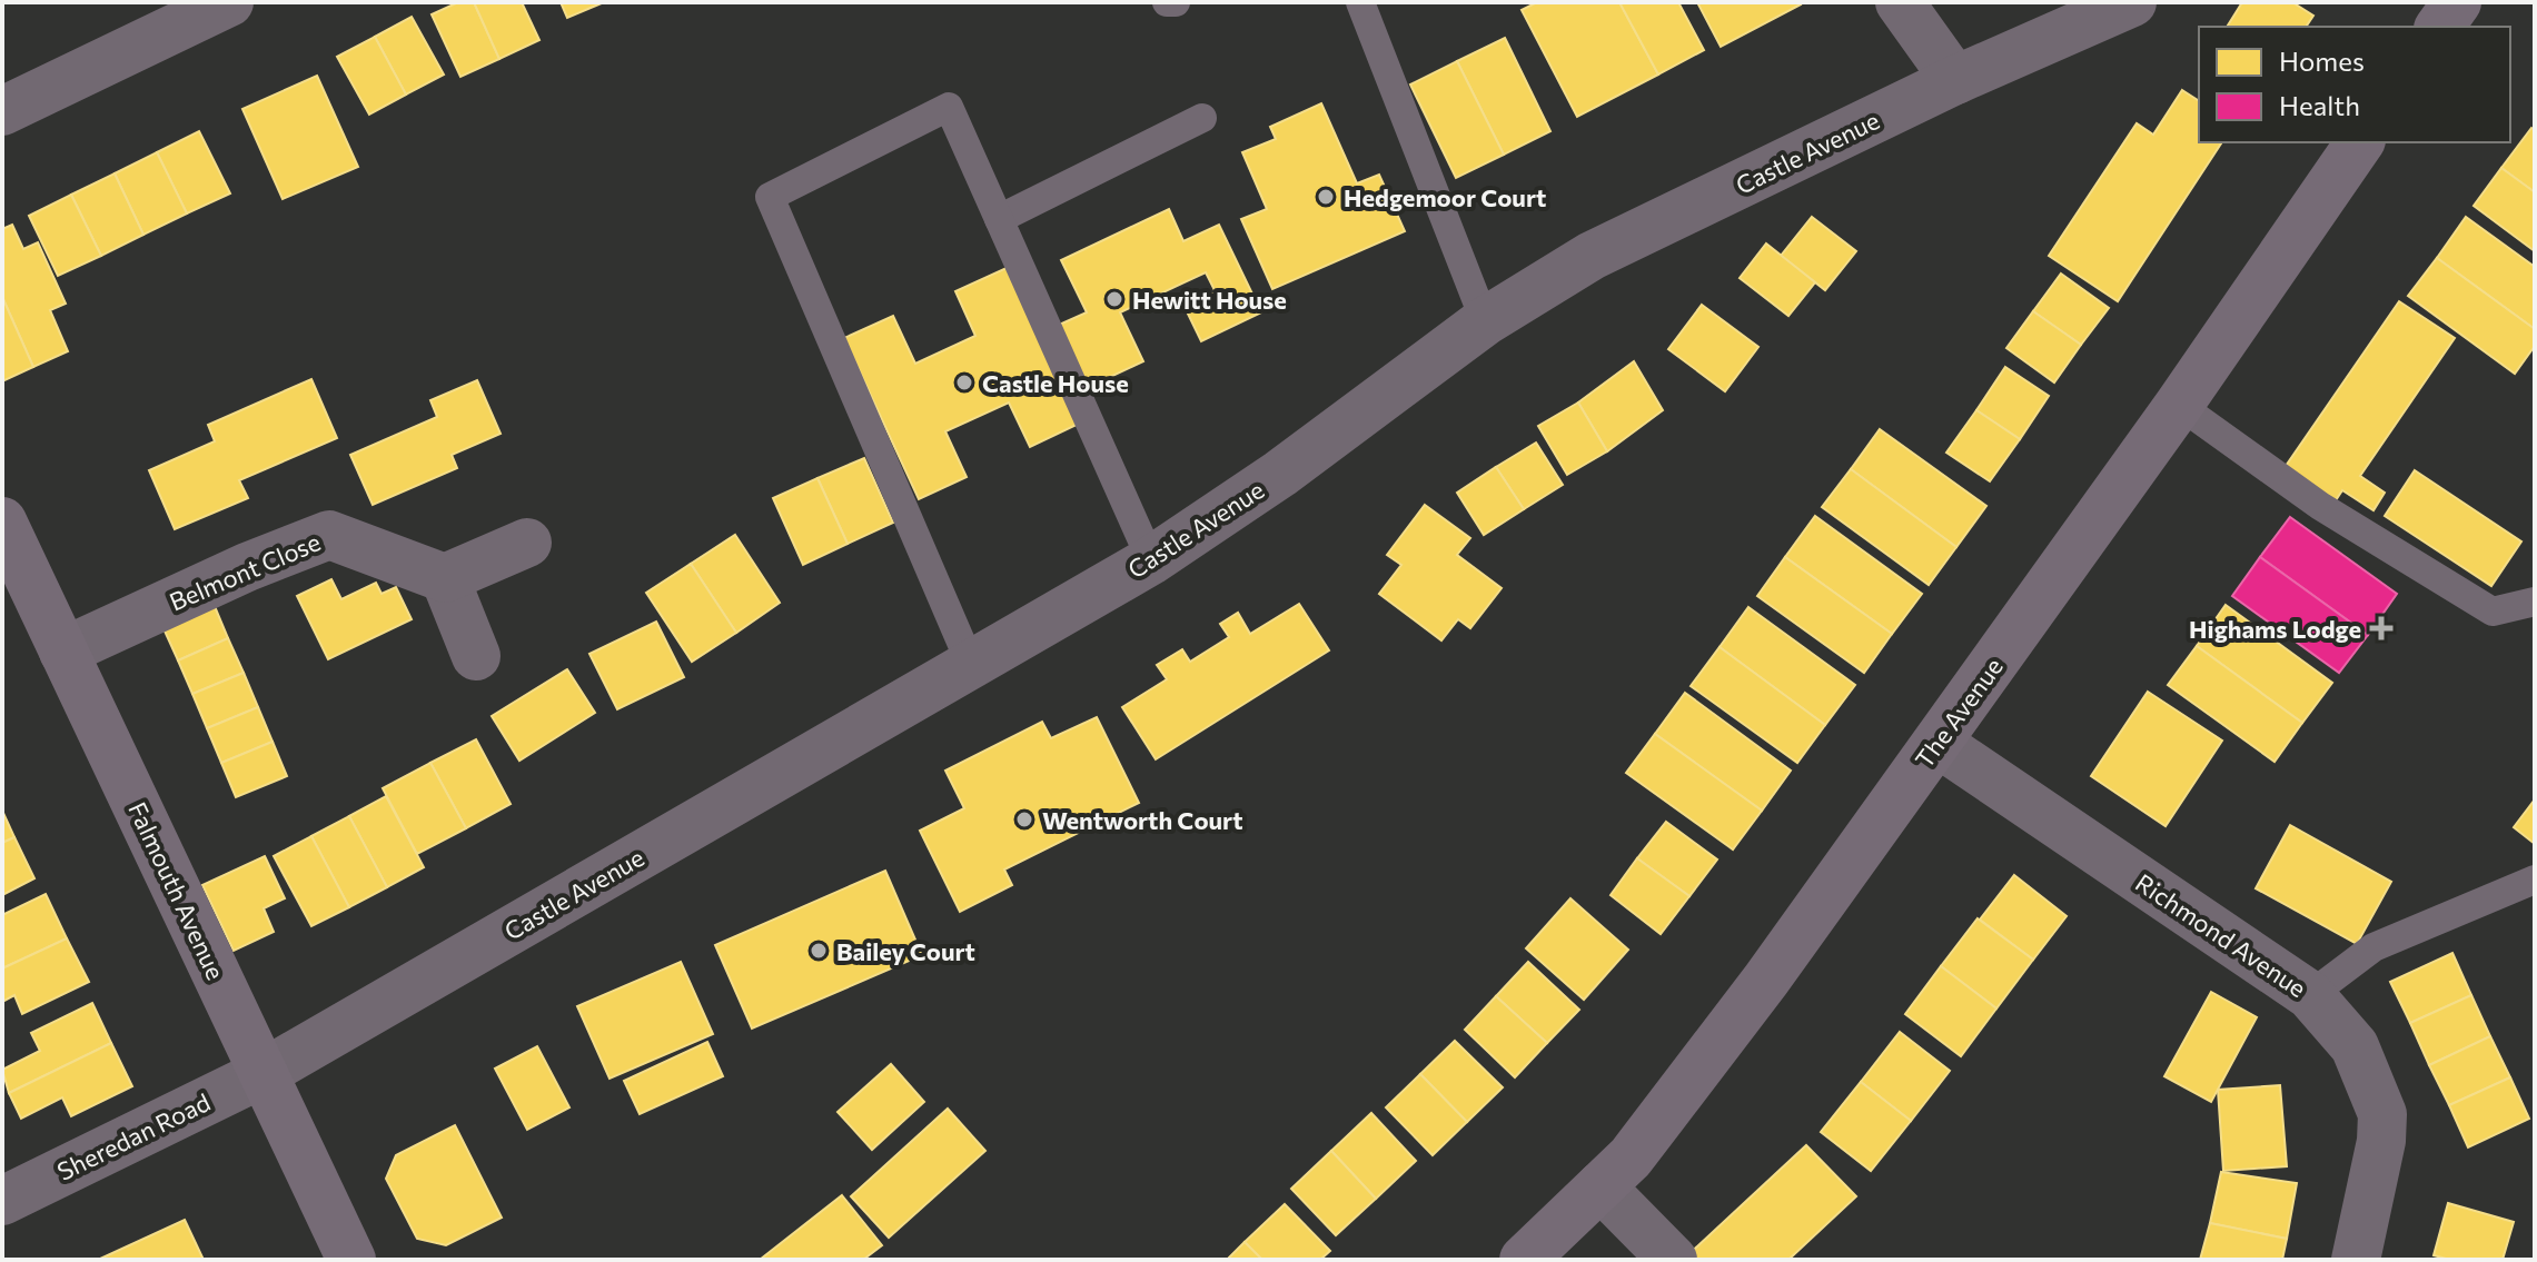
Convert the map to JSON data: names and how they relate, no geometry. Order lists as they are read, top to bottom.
{
  "streets": {
    "street": [
      "Castle Avenue",
      "Belmont Close",
      "The Avenue",
      "Falmouth Avenue",
      "Richmond Avenue",
      "Sheredan Road"
    ]
  },
  "crossings": [
    ["Castle Avenue", "Falmouth Avenue"],
    ["Castle Avenue", "Sheredan Road"],
    ["Belmont Close", "Falmouth Avenue"],
    ["The Avenue", "Richmond Avenue"],
    ["Falmouth Avenue", "Sheredan Road"]
  ],
  "places": {
    "other": [
      "Hedgemoor Court",
      "Hewitt House",
      "Castle House",
      "Wentworth Court",
      "Bailey Court"
    ],
    "health": ["Highams Lodge"]
  },
  "legend": ["Homes", "Health"]
}
